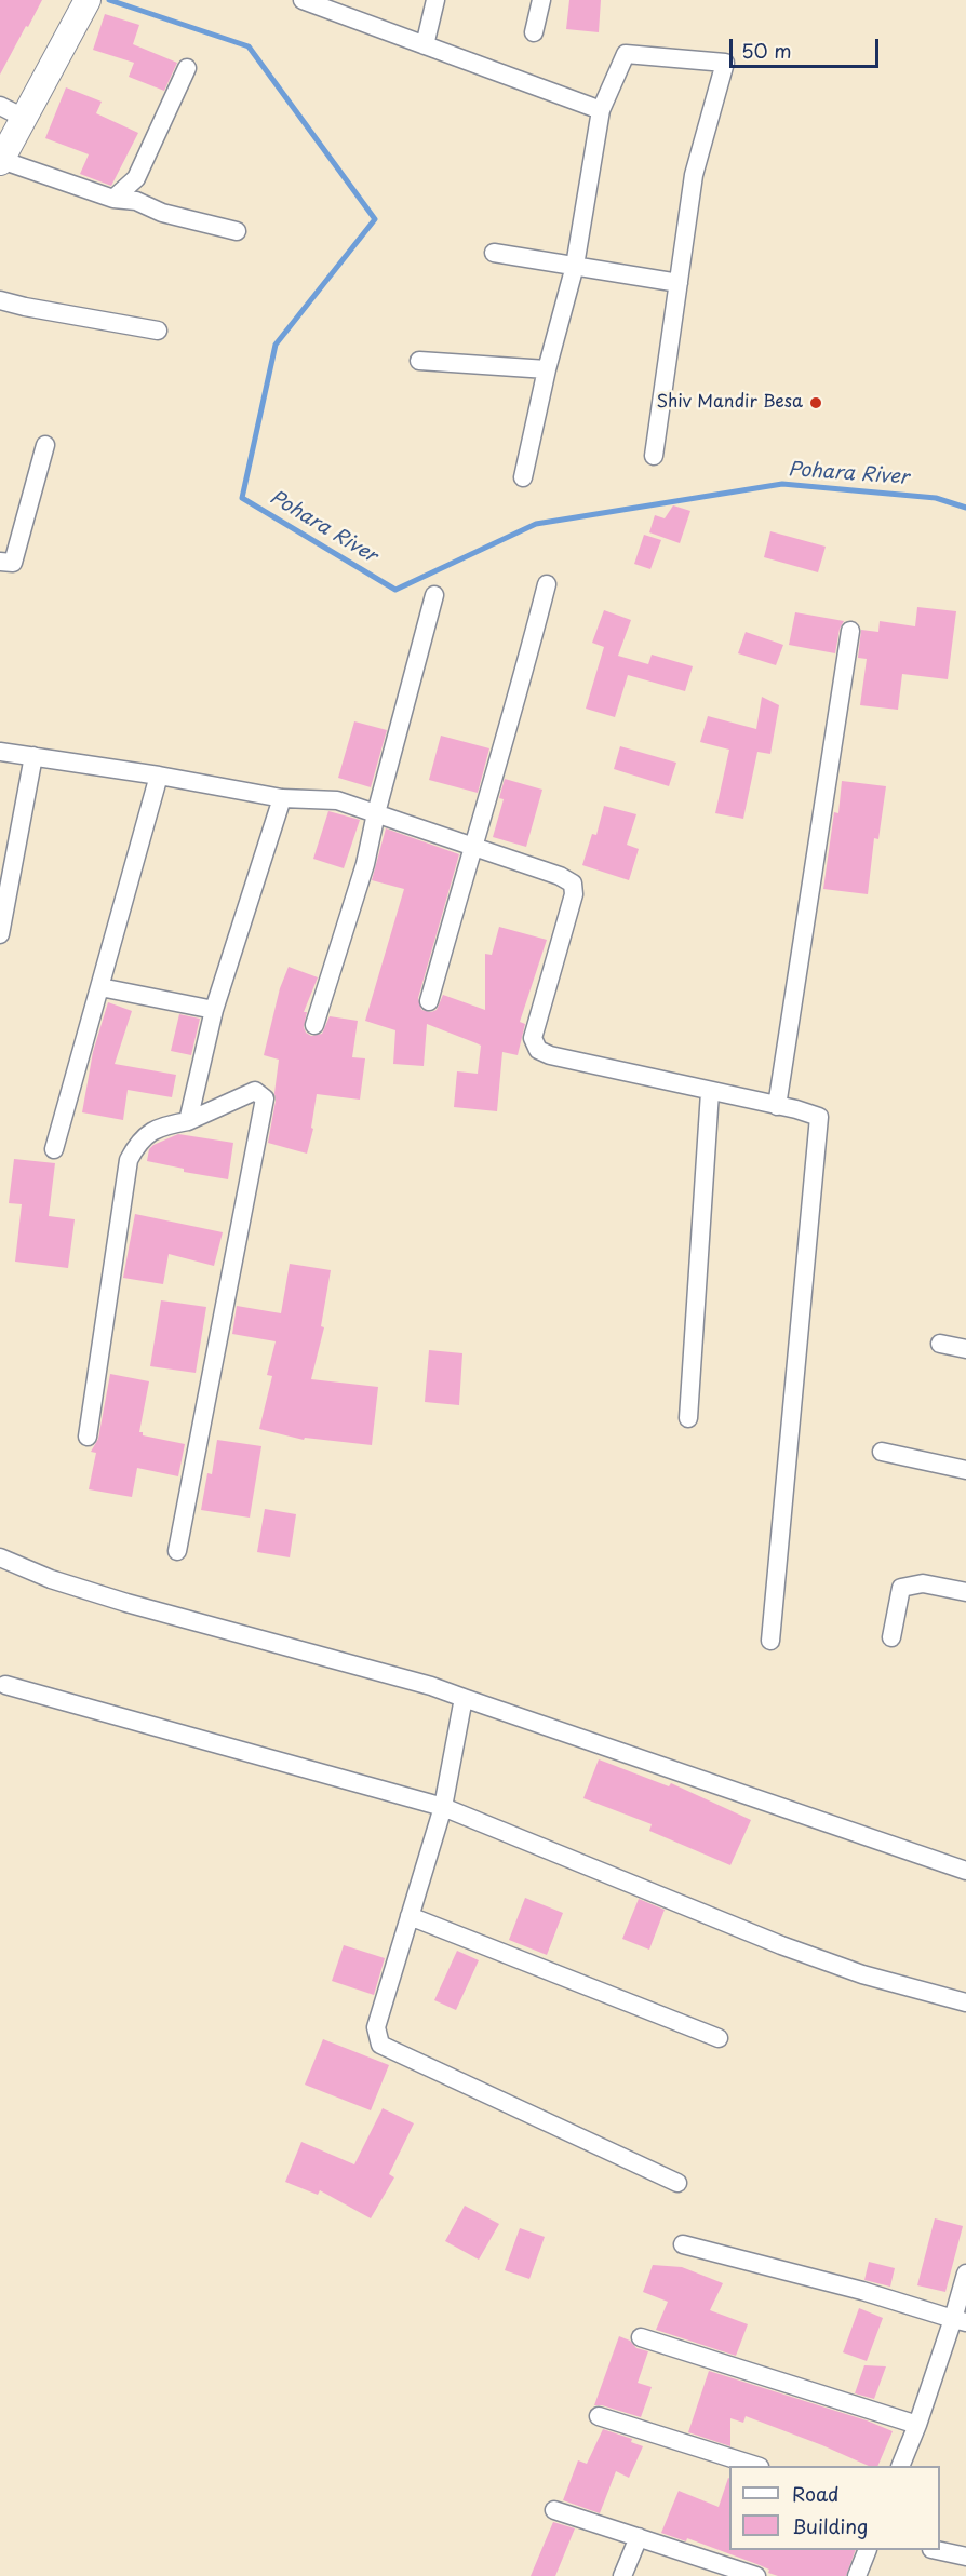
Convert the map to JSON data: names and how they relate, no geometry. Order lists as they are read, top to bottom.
{
  "water": ["Pohara River"],
  "places": ["Shiv Mandir Besa"],
  "legend": ["Road", "Building"],
  "scale_bar": "50 m"
}
